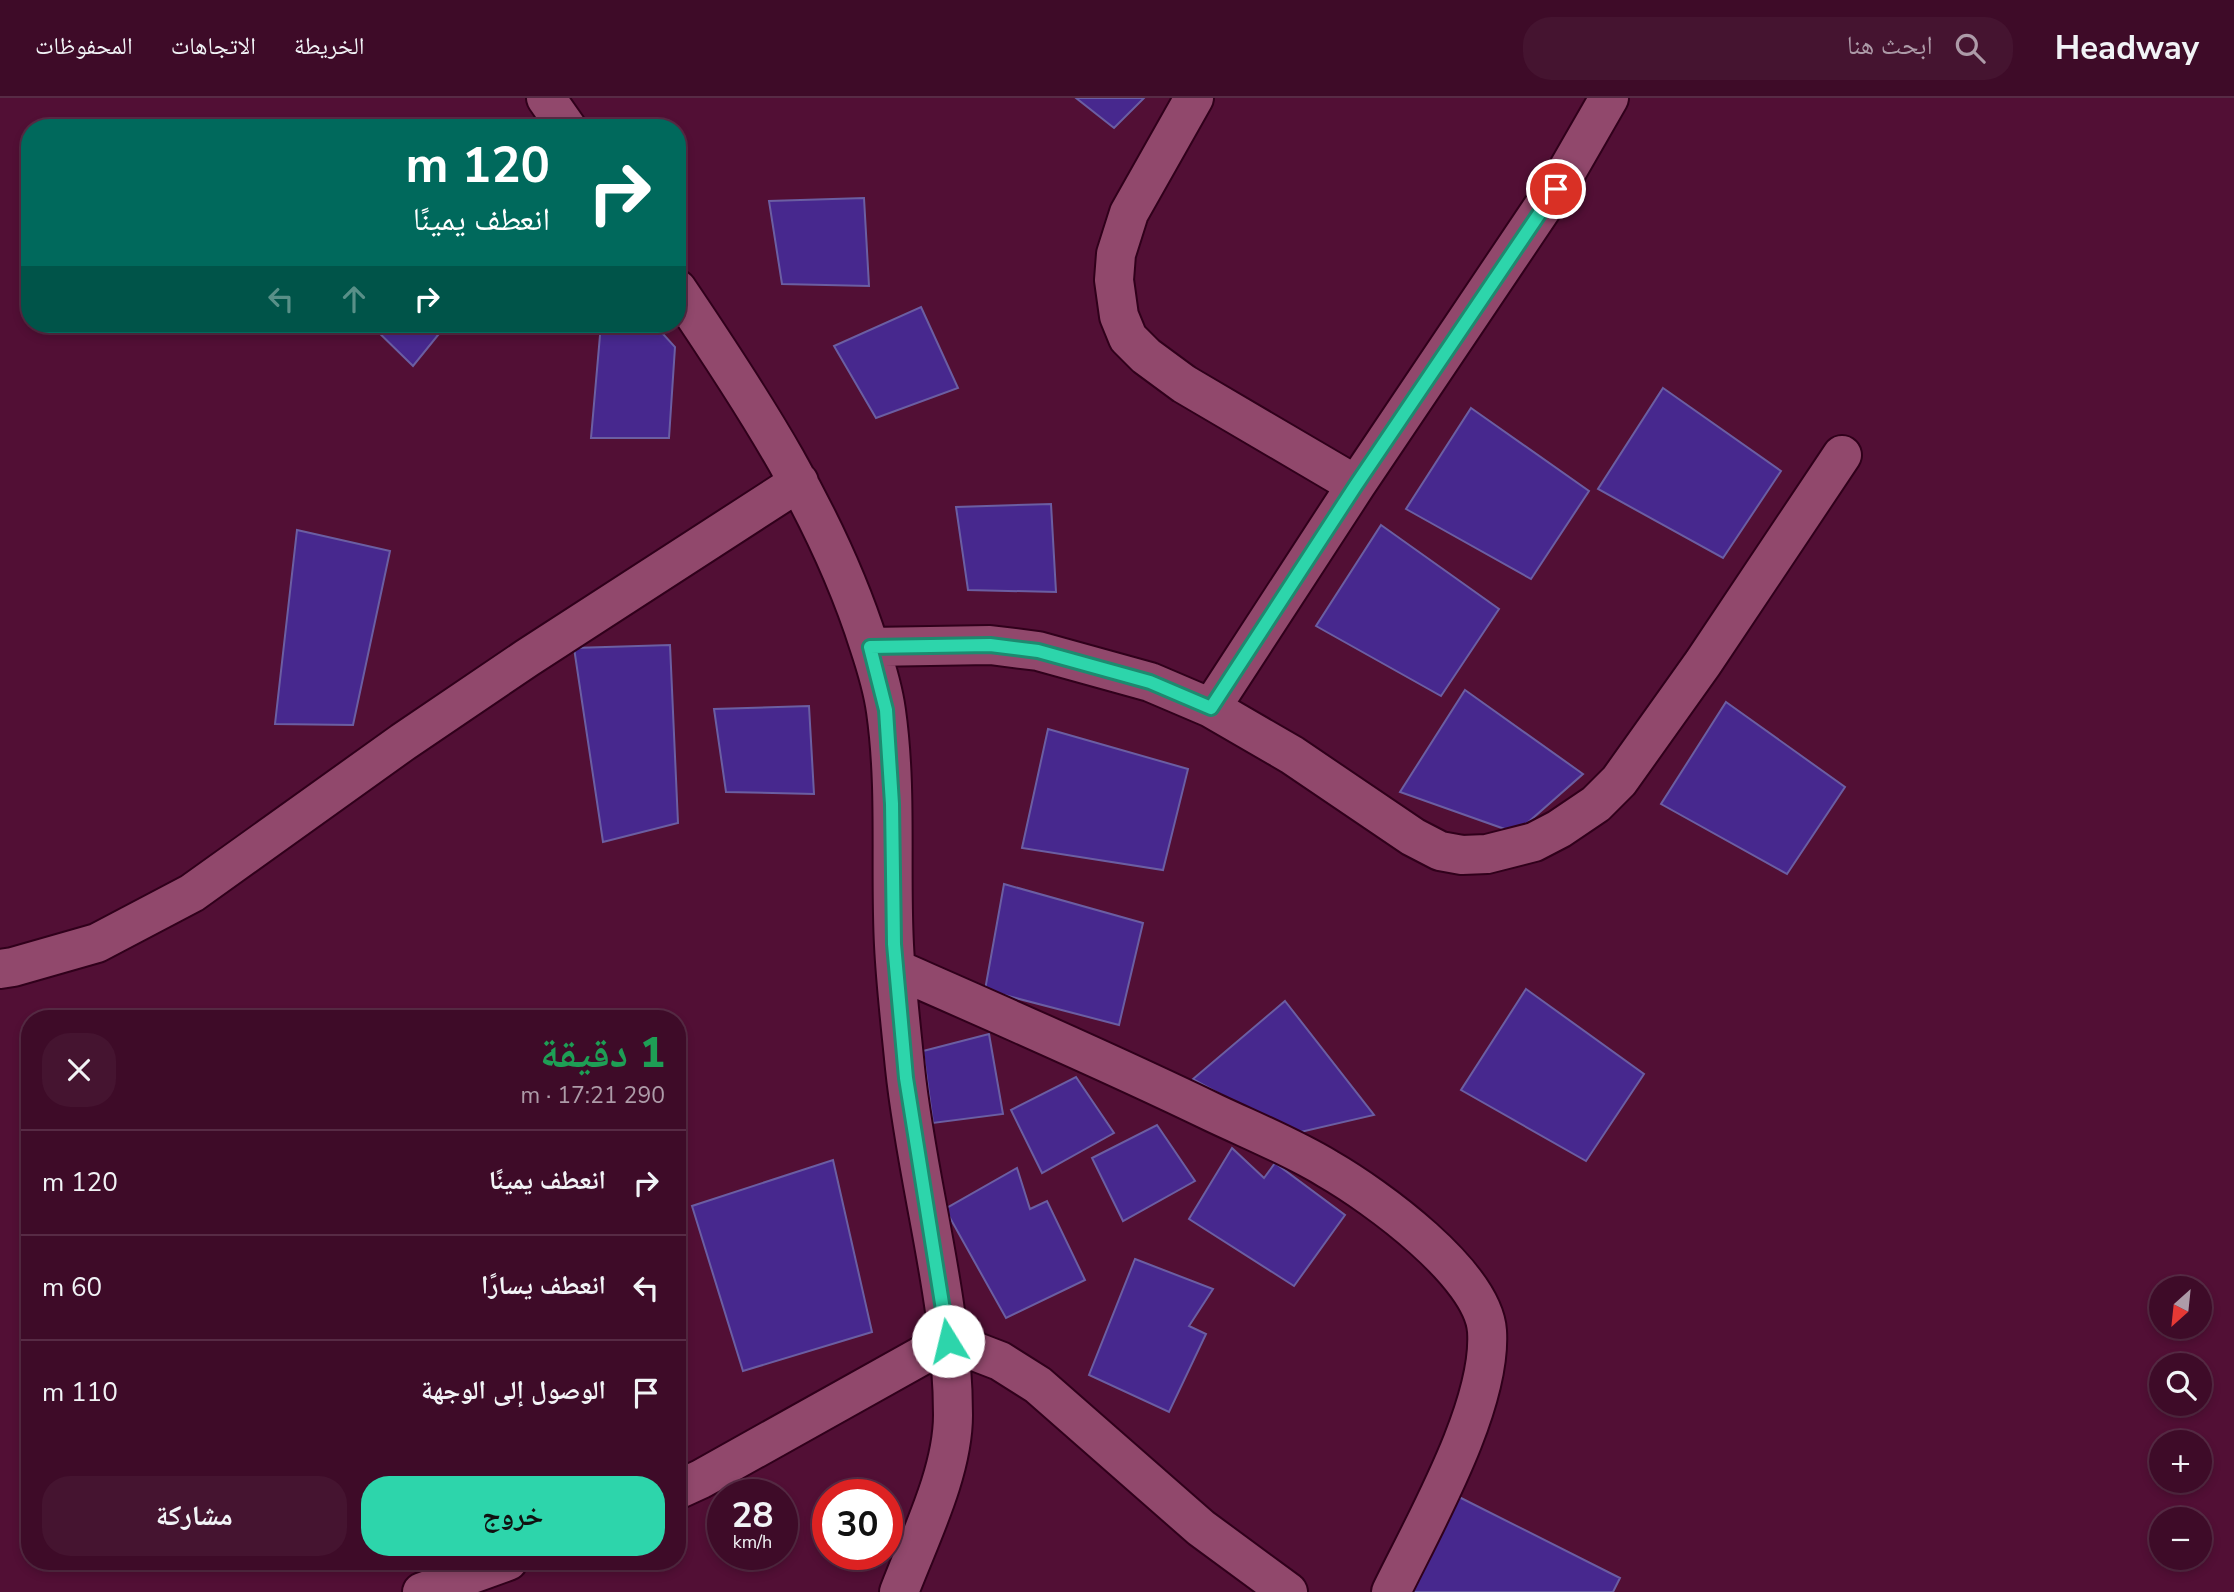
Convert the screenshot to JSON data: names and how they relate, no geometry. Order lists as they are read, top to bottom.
{
  "north": "bottom left",
  "page": {
    "header": "Headway",
    "search": "ابحث هنا",
    "nav": ["الخريطة", "الاتجاهات", "المحفوظات"],
    "turn": ["120 m", "انعطف يمينًا"],
    "heading": ["1 دقيقة", "290 m · 17:21"],
    "list": [
      {
        "name": "انعطف يمينًا",
        "value": "120 m"
      },
      {
        "name": "انعطف يسارًا",
        "value": "60 m"
      },
      {
        "name": "الوصول إلى الوجهة",
        "value": "110 m"
      }
    ],
    "map_buttons": ["+", "−"],
    "buttons": ["خروج", "مشاركة"],
    "speed": "28 km/h",
    "limit": "30"
  }
}
